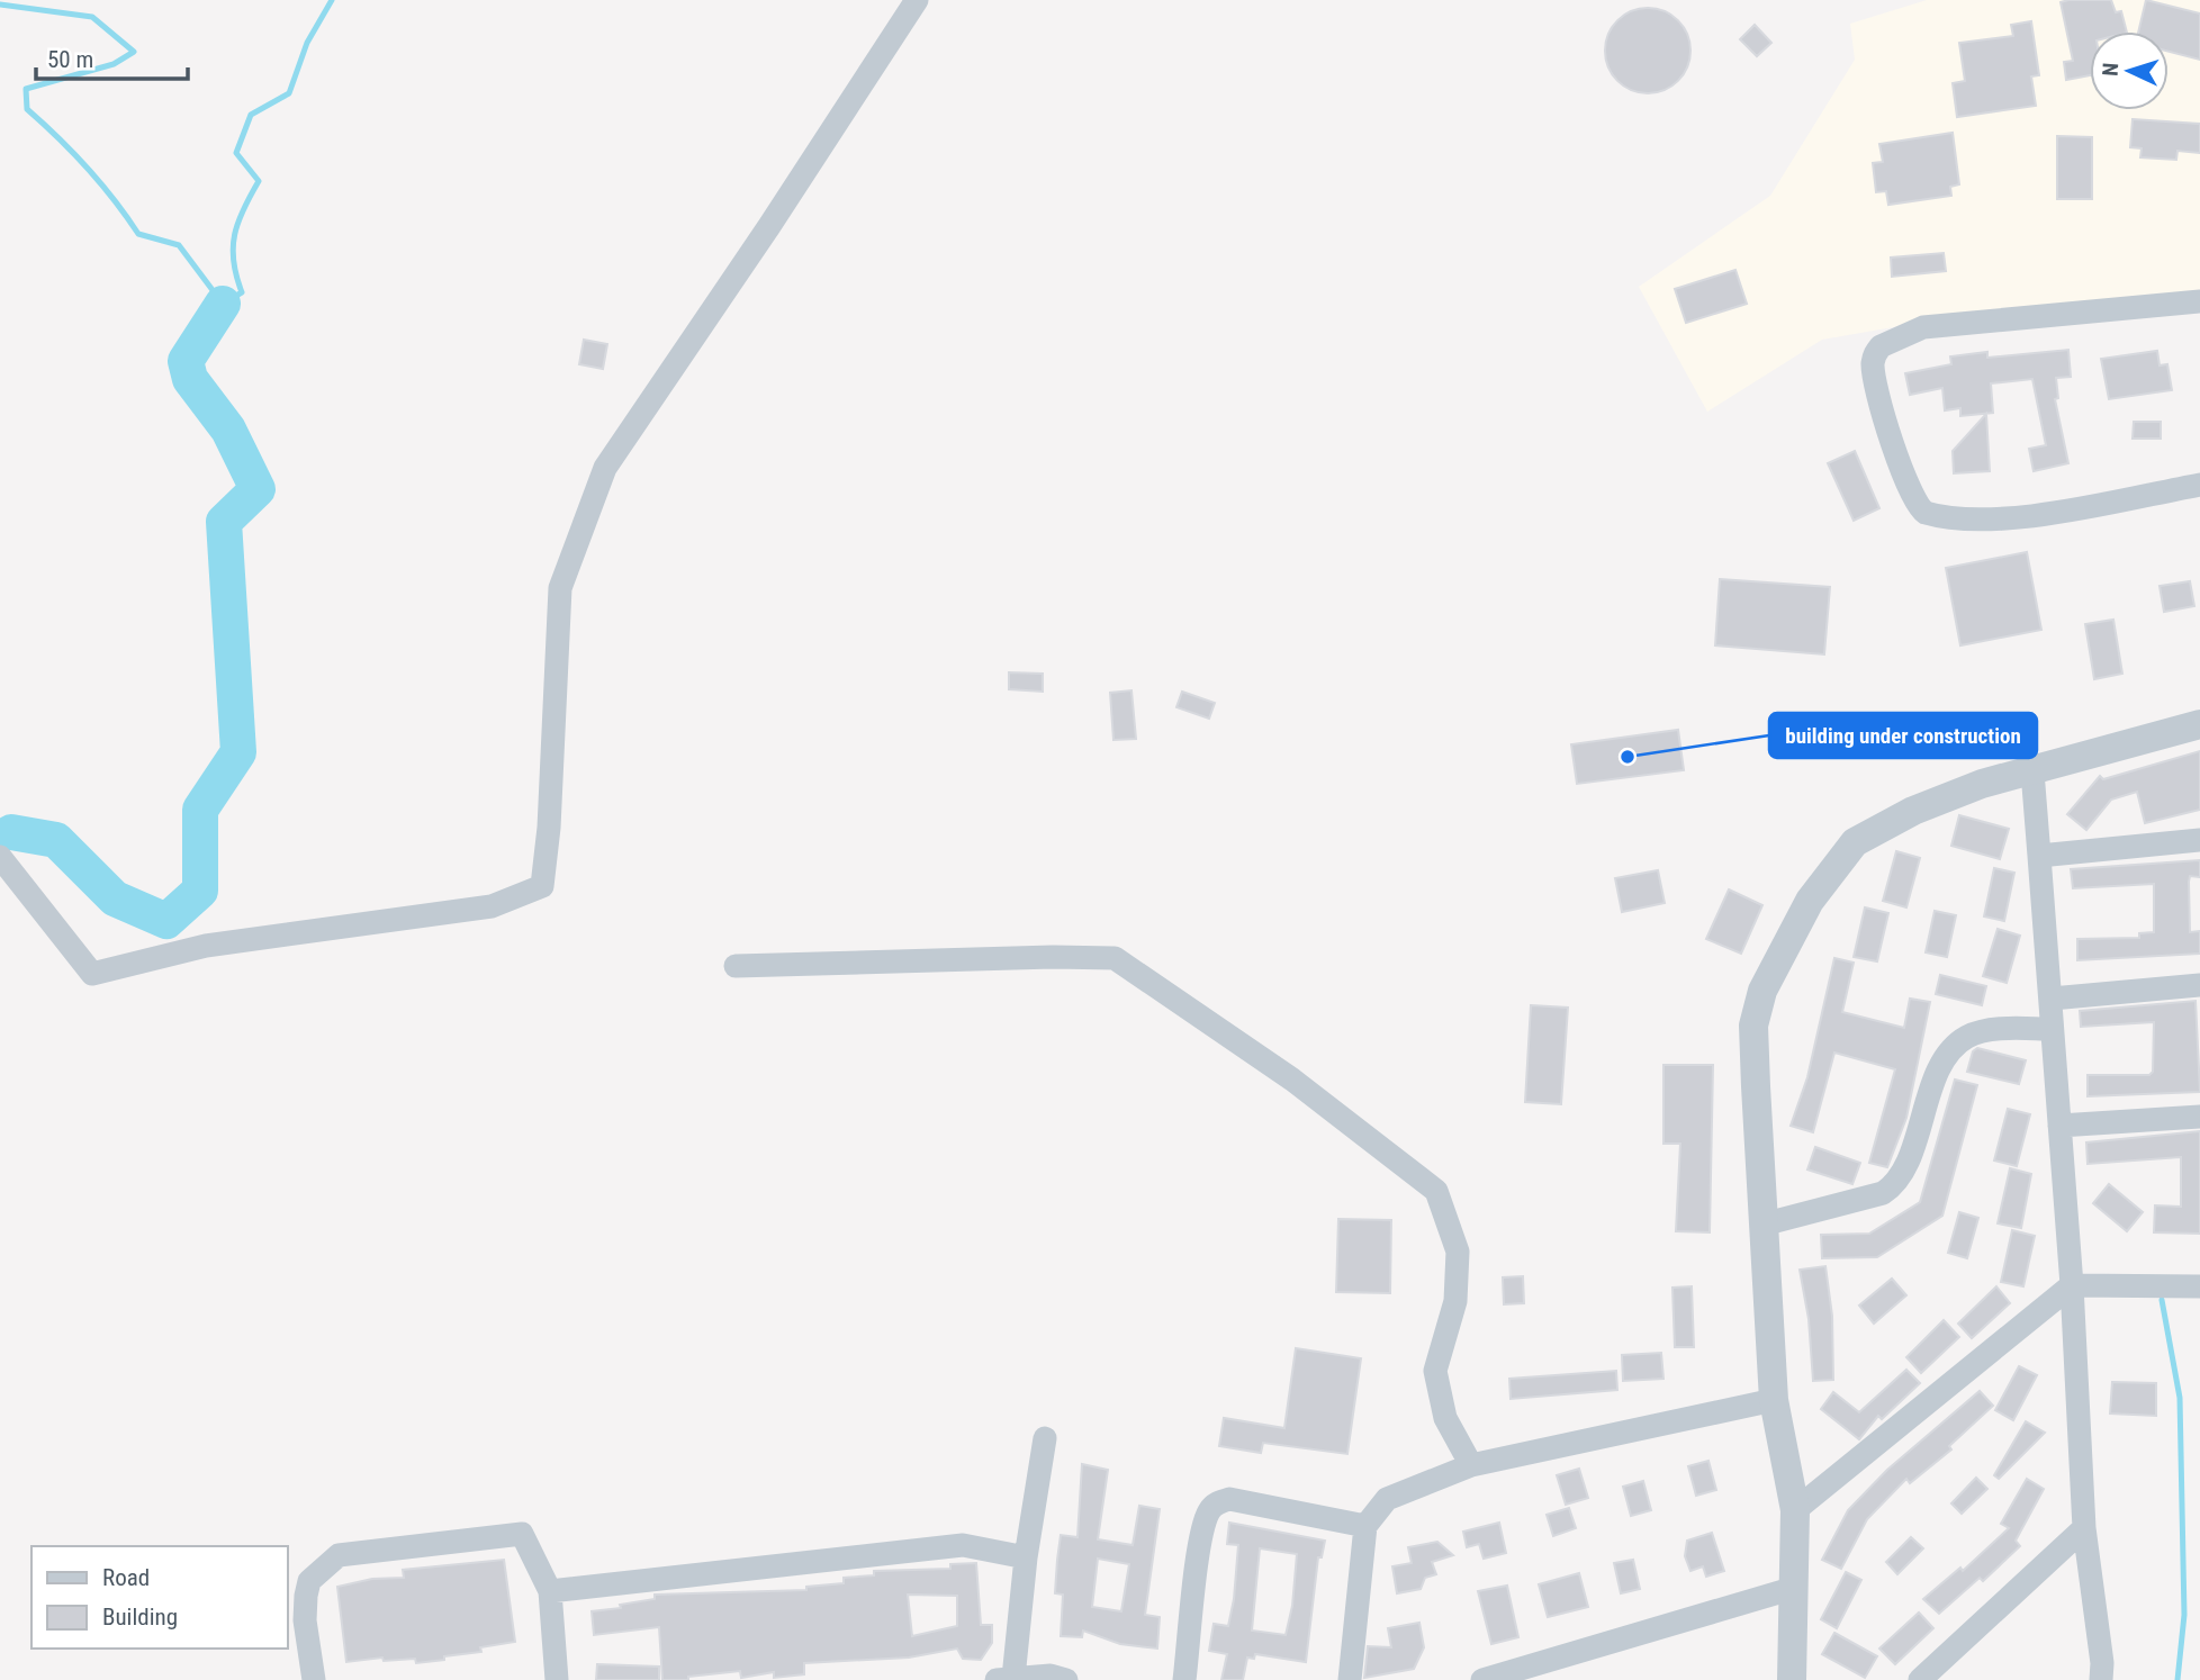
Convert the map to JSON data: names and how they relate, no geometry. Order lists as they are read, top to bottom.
{
  "places": ["building under construction"],
  "legend": ["Road", "Building"],
  "scale_bar": "50 m",
  "north": "left"
}
